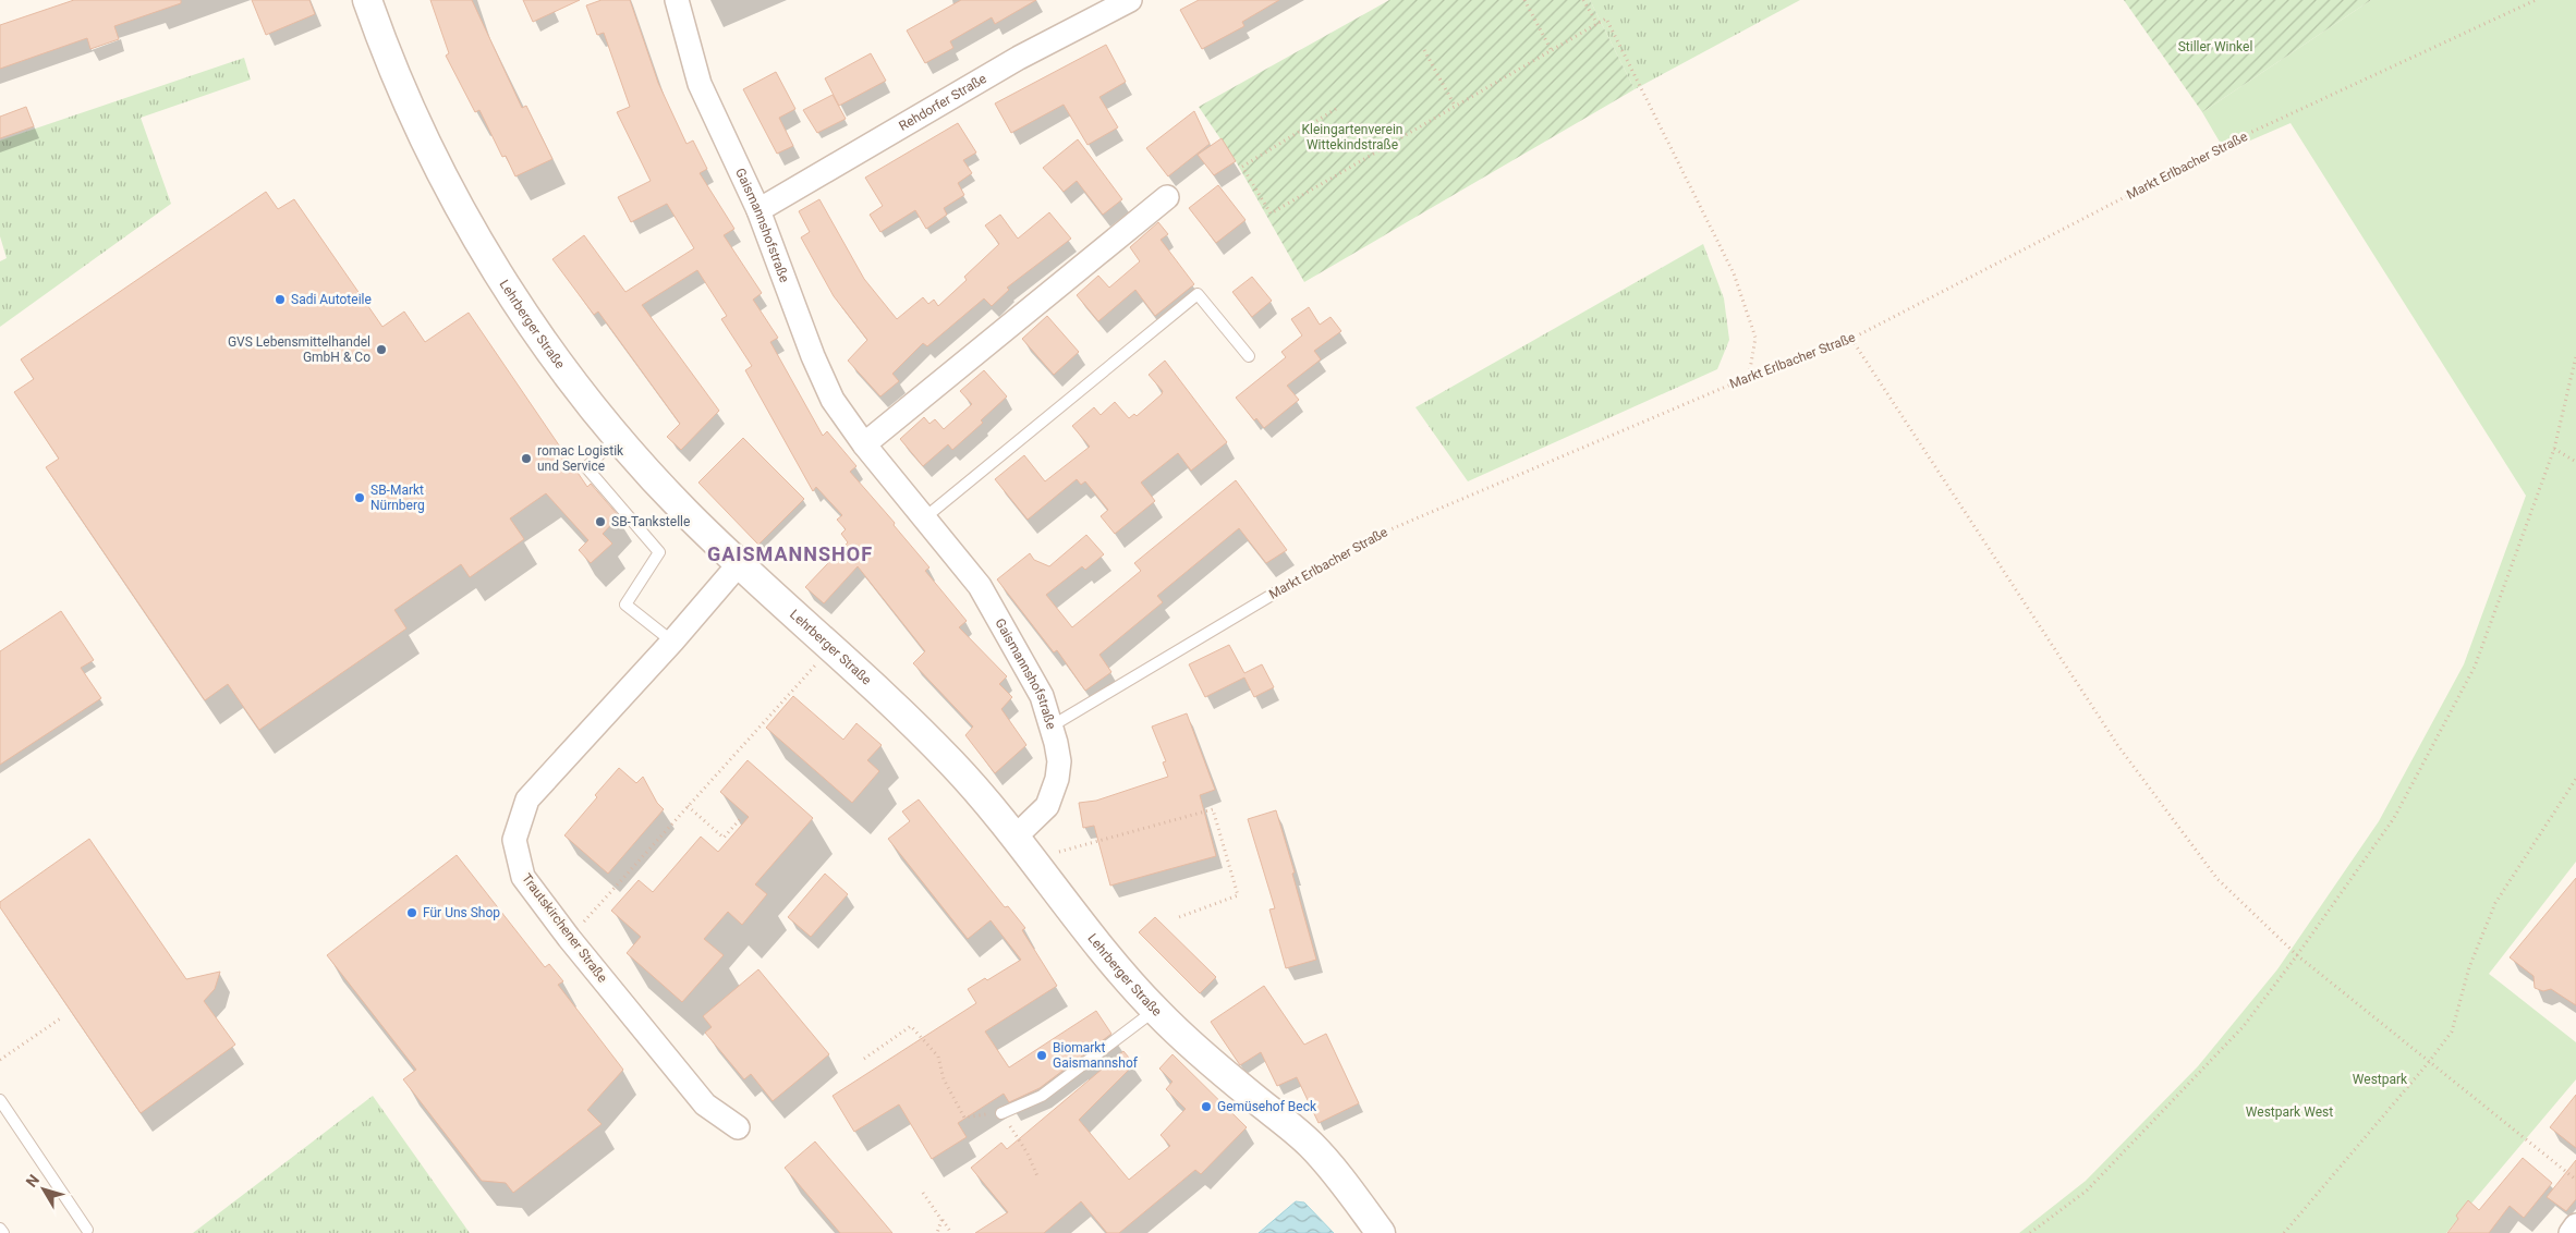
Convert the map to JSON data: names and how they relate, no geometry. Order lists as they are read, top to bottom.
{
  "streets": {
    "street": [
      "Rehdorfer Straße",
      "Gaismannshofstraße",
      "Lehrberger Straße",
      "Trautskirchener Straße"
    ],
    "lane": ["Markt Erlbacher Straße"]
  },
  "crossings": [
    ["Rehdorfer Straße", "Gaismannshofstraße"],
    ["Markt Erlbacher Straße", "Gaismannshofstraße"],
    ["Gaismannshofstraße", "Lehrberger Straße"],
    ["Lehrberger Straße", "Trautskirchener Straße"]
  ],
  "districts": ["GAISMANNSHOF"],
  "parks": [
    "Stiller Winkel",
    "Kleingartenverein Wittekindstraße",
    "Westpark",
    "Westpark West"
  ],
  "places": [
    "Sadi Autoteile",
    "GVS Lebensmittelhandel GmbH & Co",
    "romac Logistik und Service",
    "SB-Markt Nürnberg",
    "SB-Tankstelle",
    "Für Uns Shop",
    "Biomarkt Gaismannshof",
    "Gemüsehof Beck"
  ],
  "north": "top left"
}
